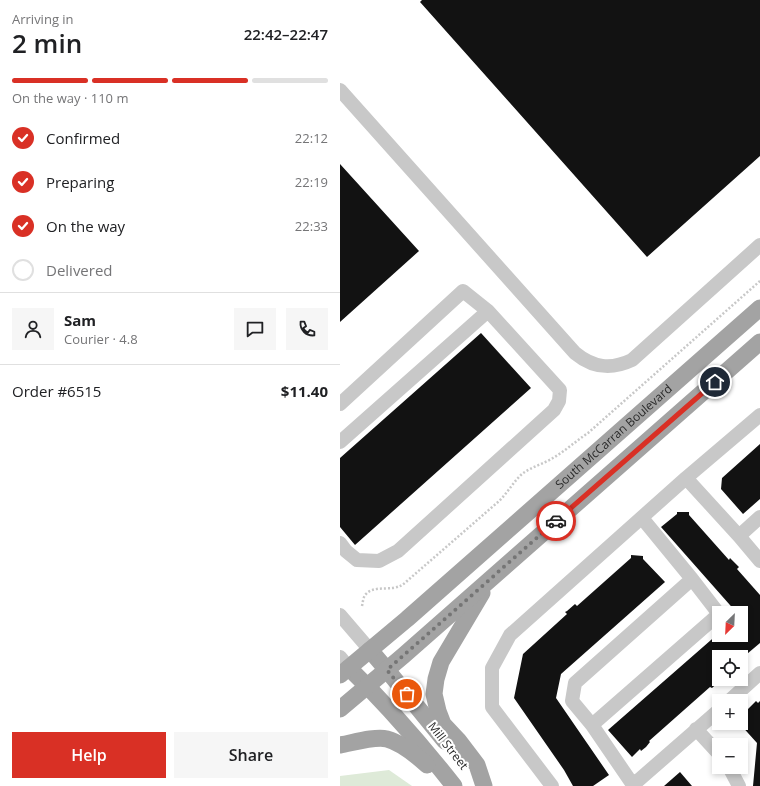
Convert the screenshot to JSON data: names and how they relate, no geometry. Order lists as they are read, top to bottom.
{
  "streets": {
    "main road": ["South McCarran Boulevard", "Mill Street"]
  },
  "crossings": [
    ["South McCarran Boulevard", "Mill Street"]
  ],
  "north": "bottom left",
  "page": {
    "heading": ["2 min", "Arriving in", "22:42–22:47"],
    "panel": [
      "Sam",
      "Courier · 4.8",
      "Order #6515",
      "$11.40"
    ],
    "bar": "On the way · 110 m",
    "list": [
      ["Confirmed", "22:12"],
      ["Preparing", "22:19"],
      ["On the way", "22:33"],
      "Delivered"
    ],
    "map_buttons": ["+", "−"],
    "buttons": ["Help", "Share"]
  }
}
